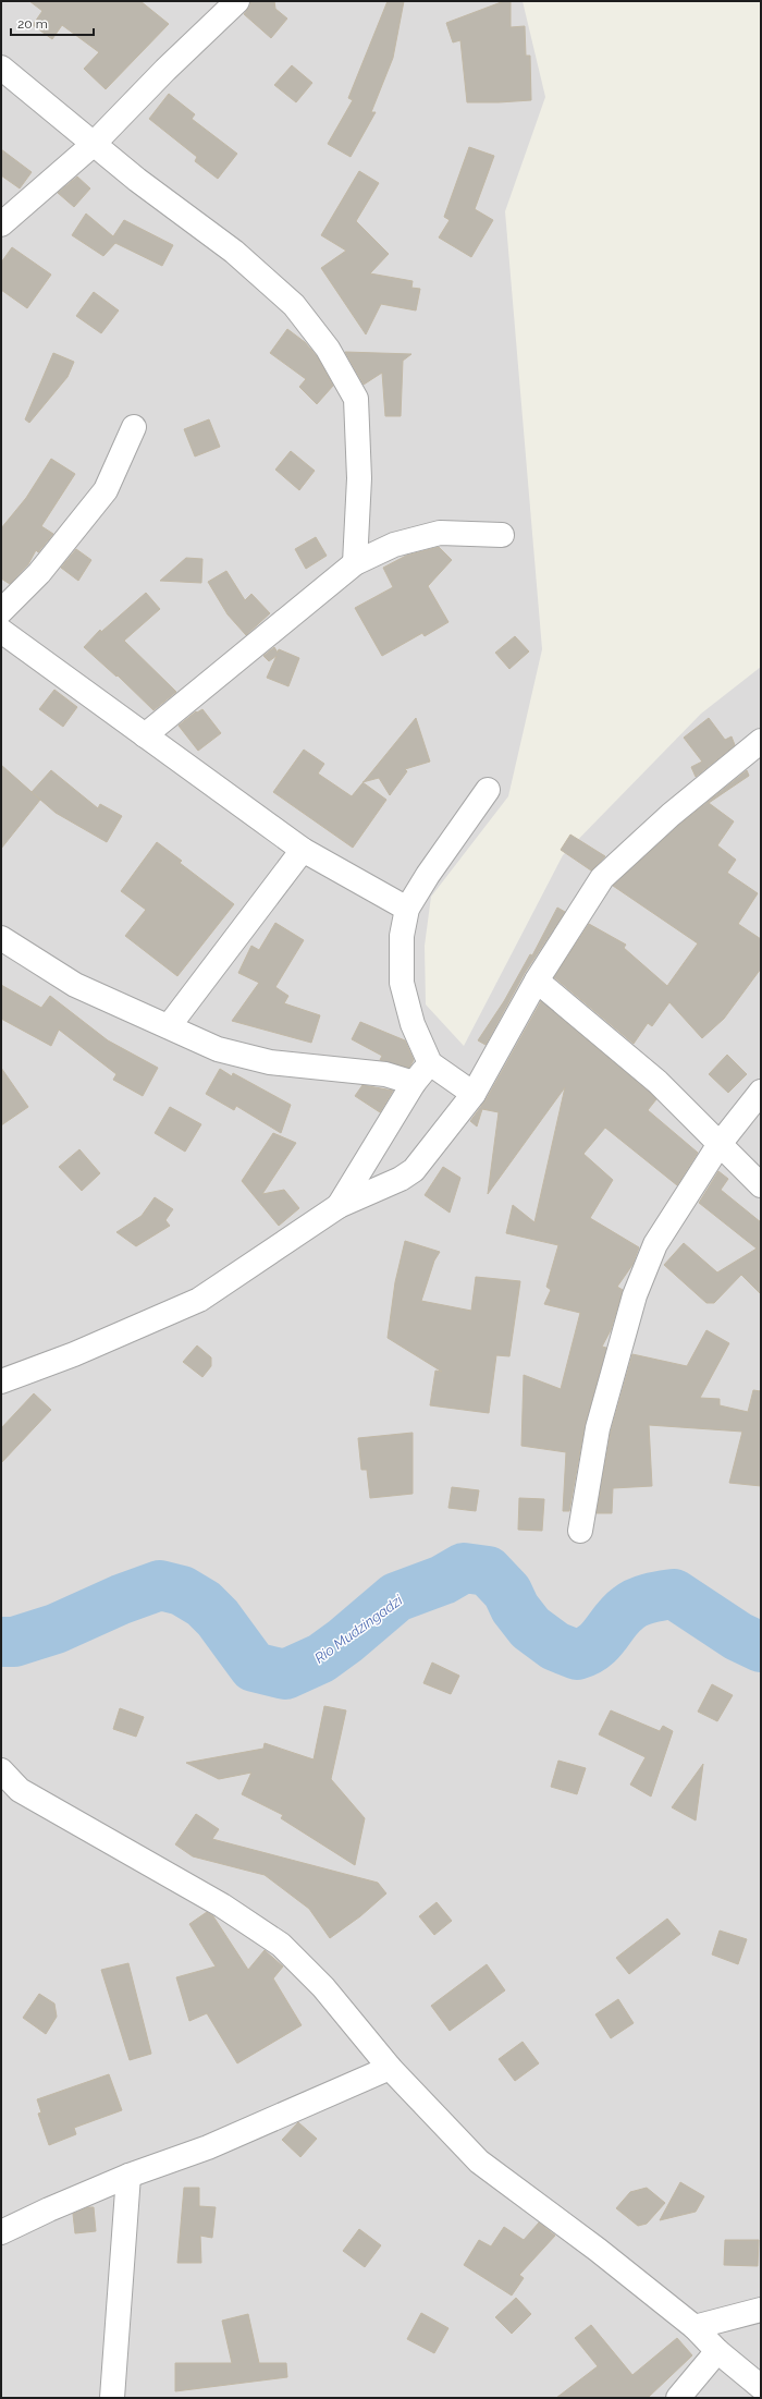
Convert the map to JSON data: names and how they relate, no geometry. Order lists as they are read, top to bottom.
{
  "water": ["Rio Mudzingadzi"],
  "scale_bar": "20 m"
}
